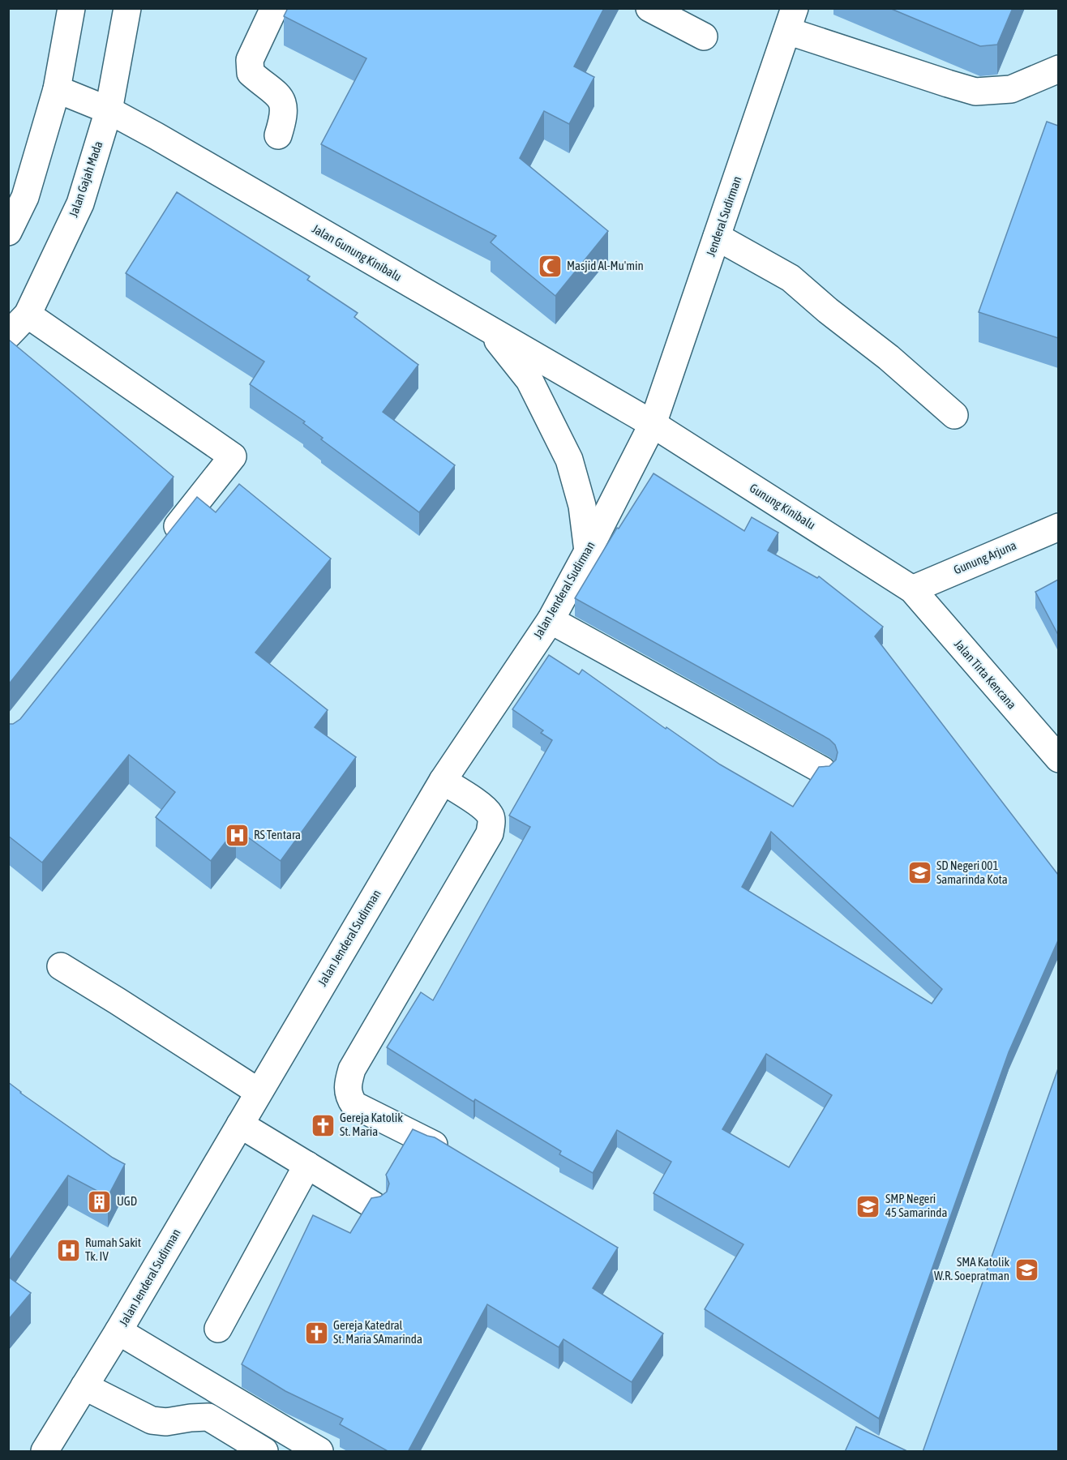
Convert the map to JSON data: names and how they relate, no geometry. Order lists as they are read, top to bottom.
{
  "streets": {
    "main road": [
      "Jalan Gajah Mada",
      "Jenderal Sudirman",
      "Jalan Gunung Kinibalu",
      "Gunung Kinibalu",
      "Gunung Arjuna",
      "Jalan Jenderal Sudirman",
      "Jalan Tirta Kencana"
    ]
  },
  "crossings": [
    ["Jalan Gajah Mada", "Jalan Gunung Kinibalu"],
    ["Jenderal Sudirman", "Jalan Gunung Kinibalu"],
    ["Jenderal Sudirman", "Gunung Kinibalu"],
    ["Jenderal Sudirman", "Jalan Jenderal Sudirman"],
    ["Jalan Gunung Kinibalu", "Gunung Kinibalu"],
    ["Jalan Gunung Kinibalu", "Jalan Jenderal Sudirman"],
    ["Gunung Kinibalu", "Gunung Arjuna"],
    ["Gunung Kinibalu", "Jalan Jenderal Sudirman"],
    ["Gunung Kinibalu", "Jalan Tirta Kencana"],
    ["Gunung Arjuna", "Jalan Tirta Kencana"]
  ],
  "places": {
    "mosque": ["Masjid Al-Mu'min"],
    "hospital": ["RS Tentara", "Rumah Sakit Tk. IV"],
    "school or university": ["SD Negeri 001 Samarinda Kota", "SMP Negeri 45 Samarinda", "SMA Katolik W.R. Soepratman"],
    "church": ["Gereja Katolik St. Maria", "Gereja Katedral St. Maria SAmarinda"],
    "building": ["UGD"]
  }
}
